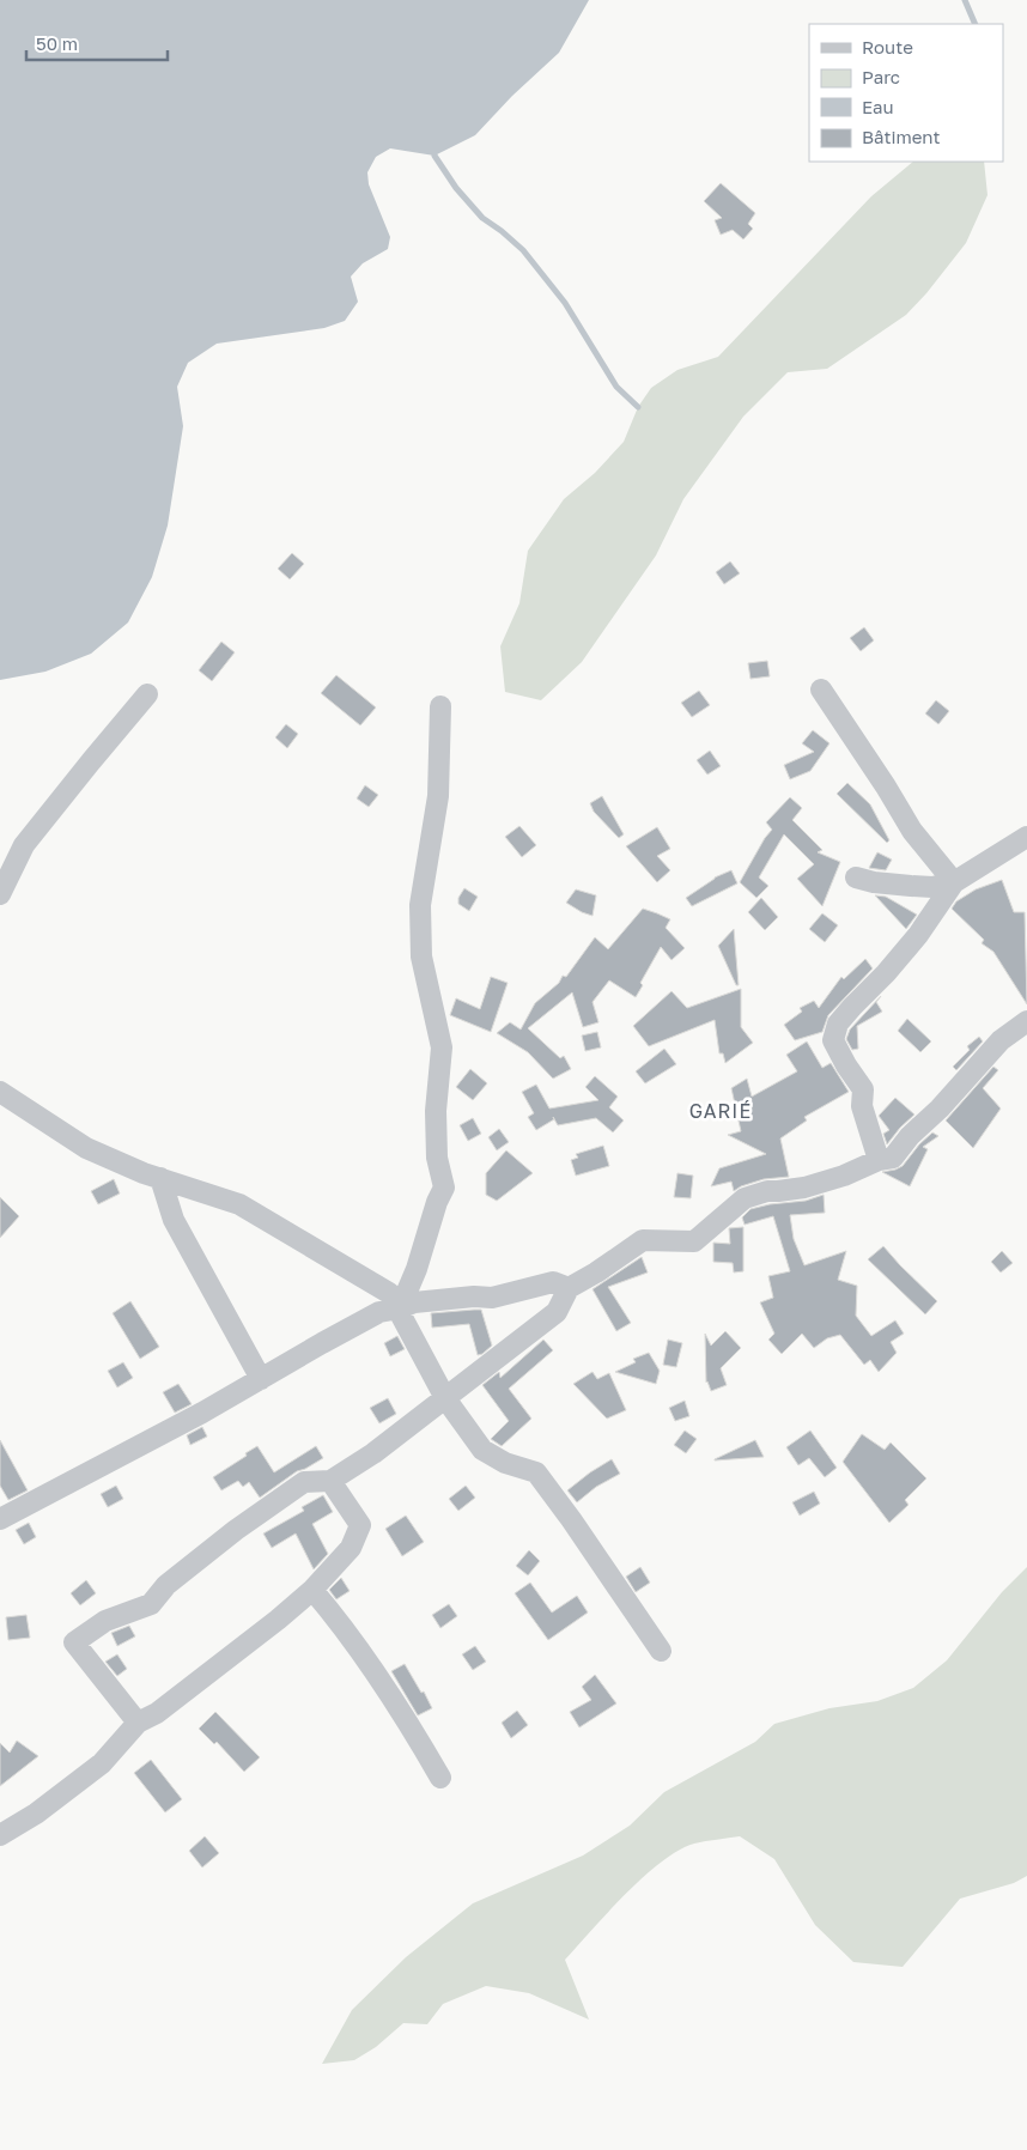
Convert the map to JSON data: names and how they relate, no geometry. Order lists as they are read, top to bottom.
{
  "districts": ["GARIÉ"],
  "legend": [
    "Route",
    "Parc",
    "Eau",
    "Bâtiment"
  ],
  "scale_bar": "50 m"
}
